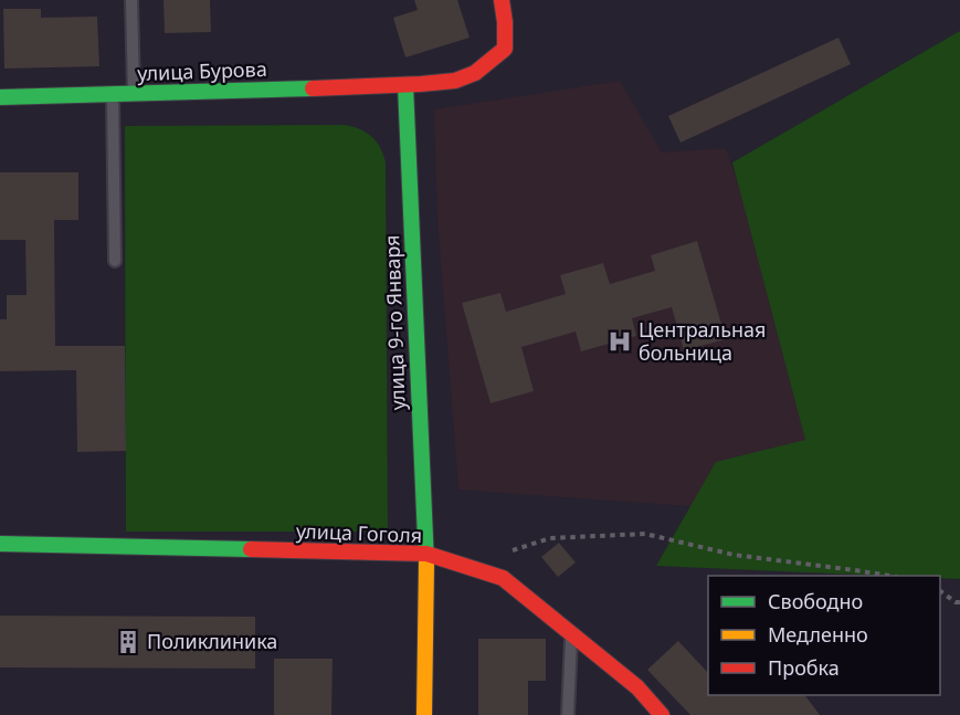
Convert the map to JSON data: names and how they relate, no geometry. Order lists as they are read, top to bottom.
{
  "streets": {
    "street": ["улица Бурова", "улица 9-го Января", "улица Гоголя"]
  },
  "crossings": [
    ["улица Бурова", "улица 9-го Января"],
    ["улица 9-го Января", "улица Гоголя"]
  ],
  "places": {
    "hospital": ["Центральная больница"],
    "building": ["Поликлиника"]
  },
  "legend": ["Свободно", "Медленно", "Пробка"]
}
